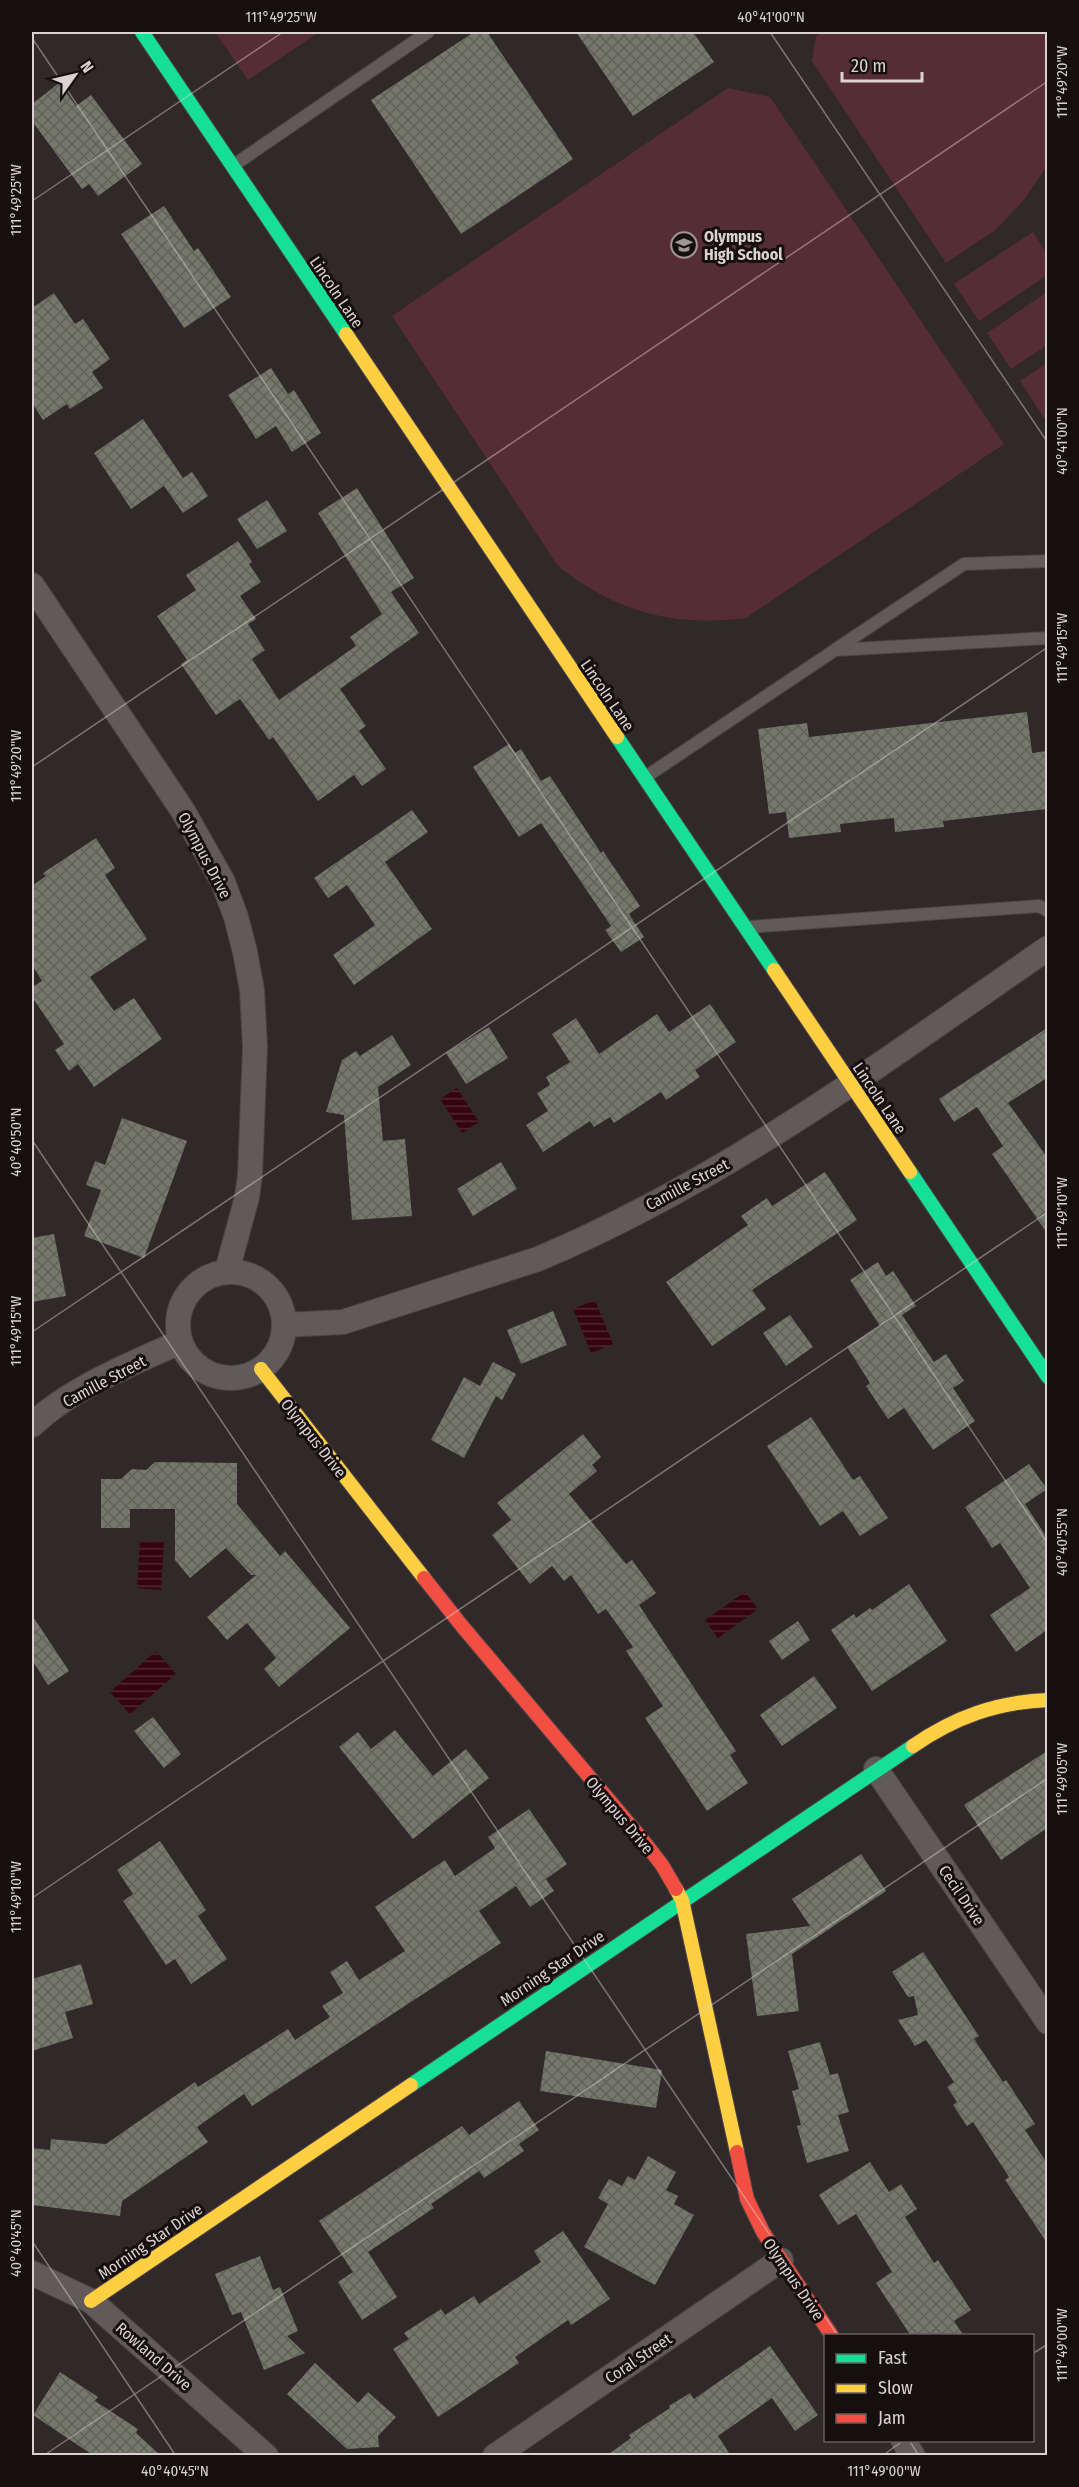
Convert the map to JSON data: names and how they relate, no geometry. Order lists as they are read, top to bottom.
{
  "streets": {
    "street": [
      "Lincoln Lane",
      "Olympus Drive",
      "Camille Street",
      "Cecil Drive",
      "Morning Star Drive",
      "Rowland Drive",
      "Coral Street"
    ]
  },
  "crossings": [
    ["Lincoln Lane", "Camille Street"],
    ["Olympus Drive", "Camille Street"],
    ["Olympus Drive", "Morning Star Drive"],
    ["Olympus Drive", "Coral Street"],
    ["Cecil Drive", "Morning Star Drive"],
    ["Morning Star Drive", "Rowland Drive"]
  ],
  "places": {
    "school or university": ["Olympus High School"]
  },
  "legend": ["Fast", "Slow", "Jam"],
  "scale_bar": "20 m",
  "north": "top right",
  "coordinates": [
    "111°49'25\"W",
    "40°41'00\"N",
    "111°49'20\"W",
    "111°49'15\"W",
    "40°40'50\"N",
    "111°49'10\"W",
    "40°40'55\"N",
    "111°49'05\"W",
    "40°40'45\"N",
    "111°49'00\"W"
  ]
}
